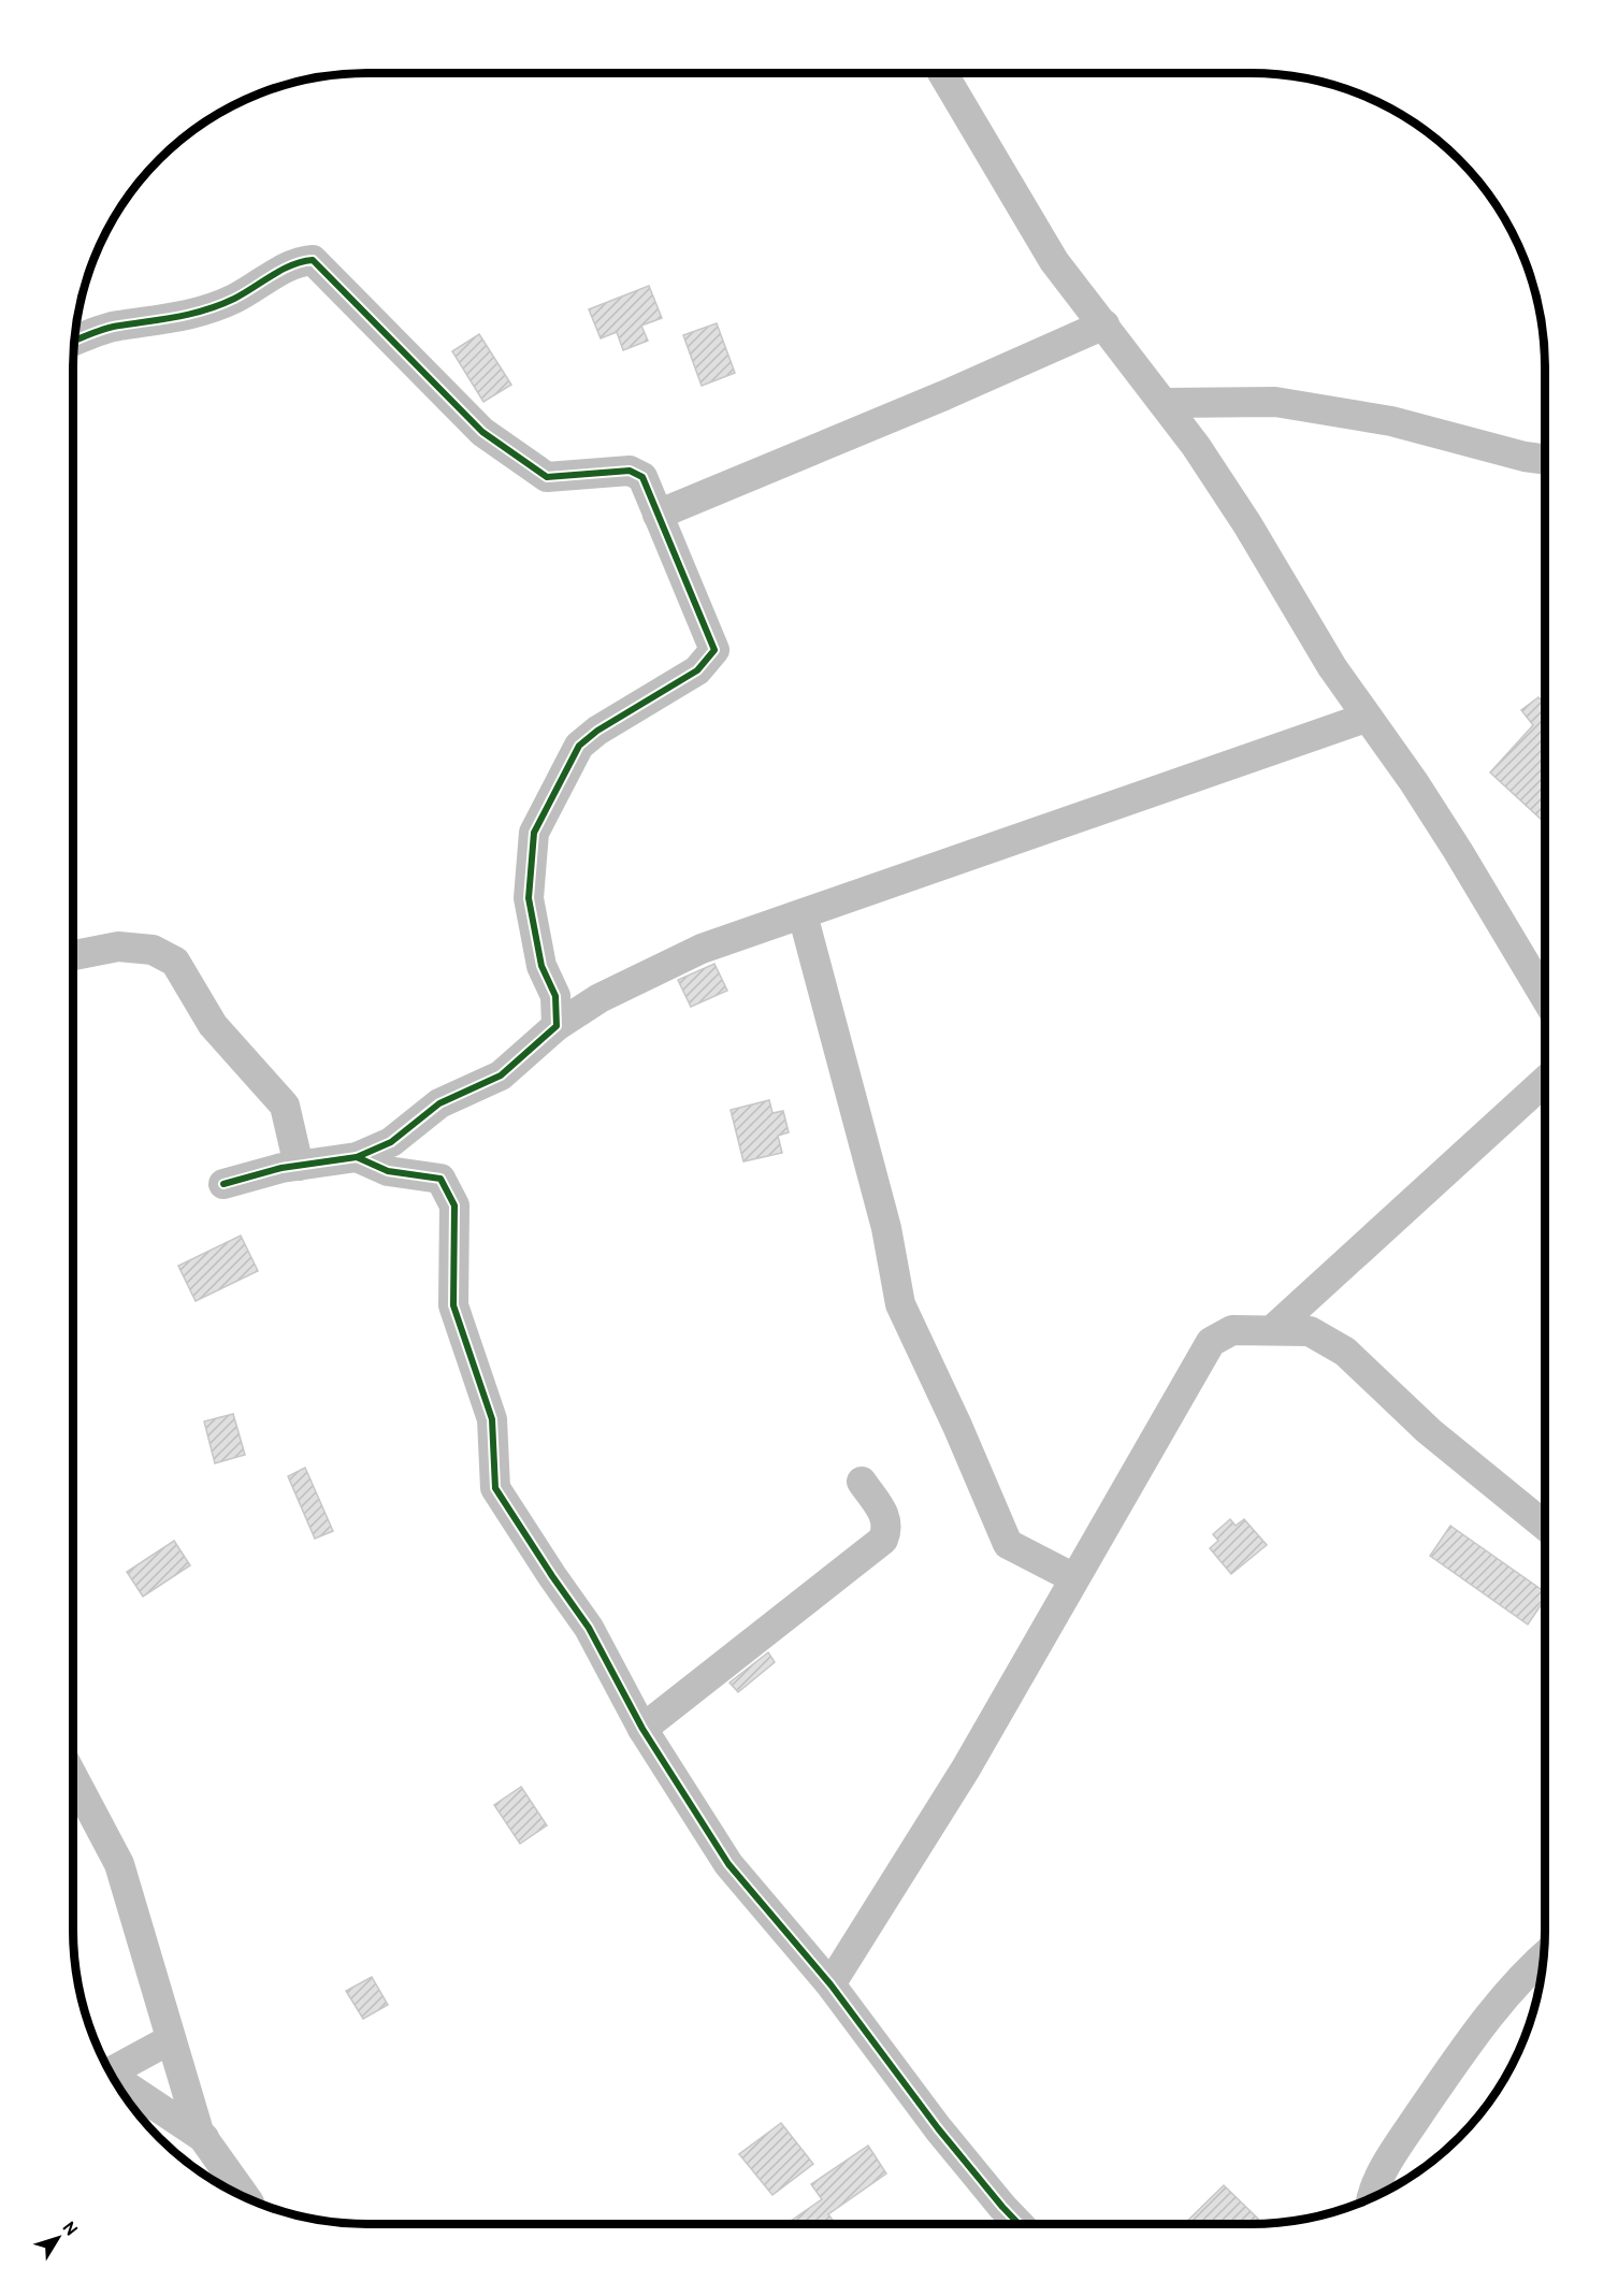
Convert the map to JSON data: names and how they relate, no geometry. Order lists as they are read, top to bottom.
{
  "north": "top right"
}
